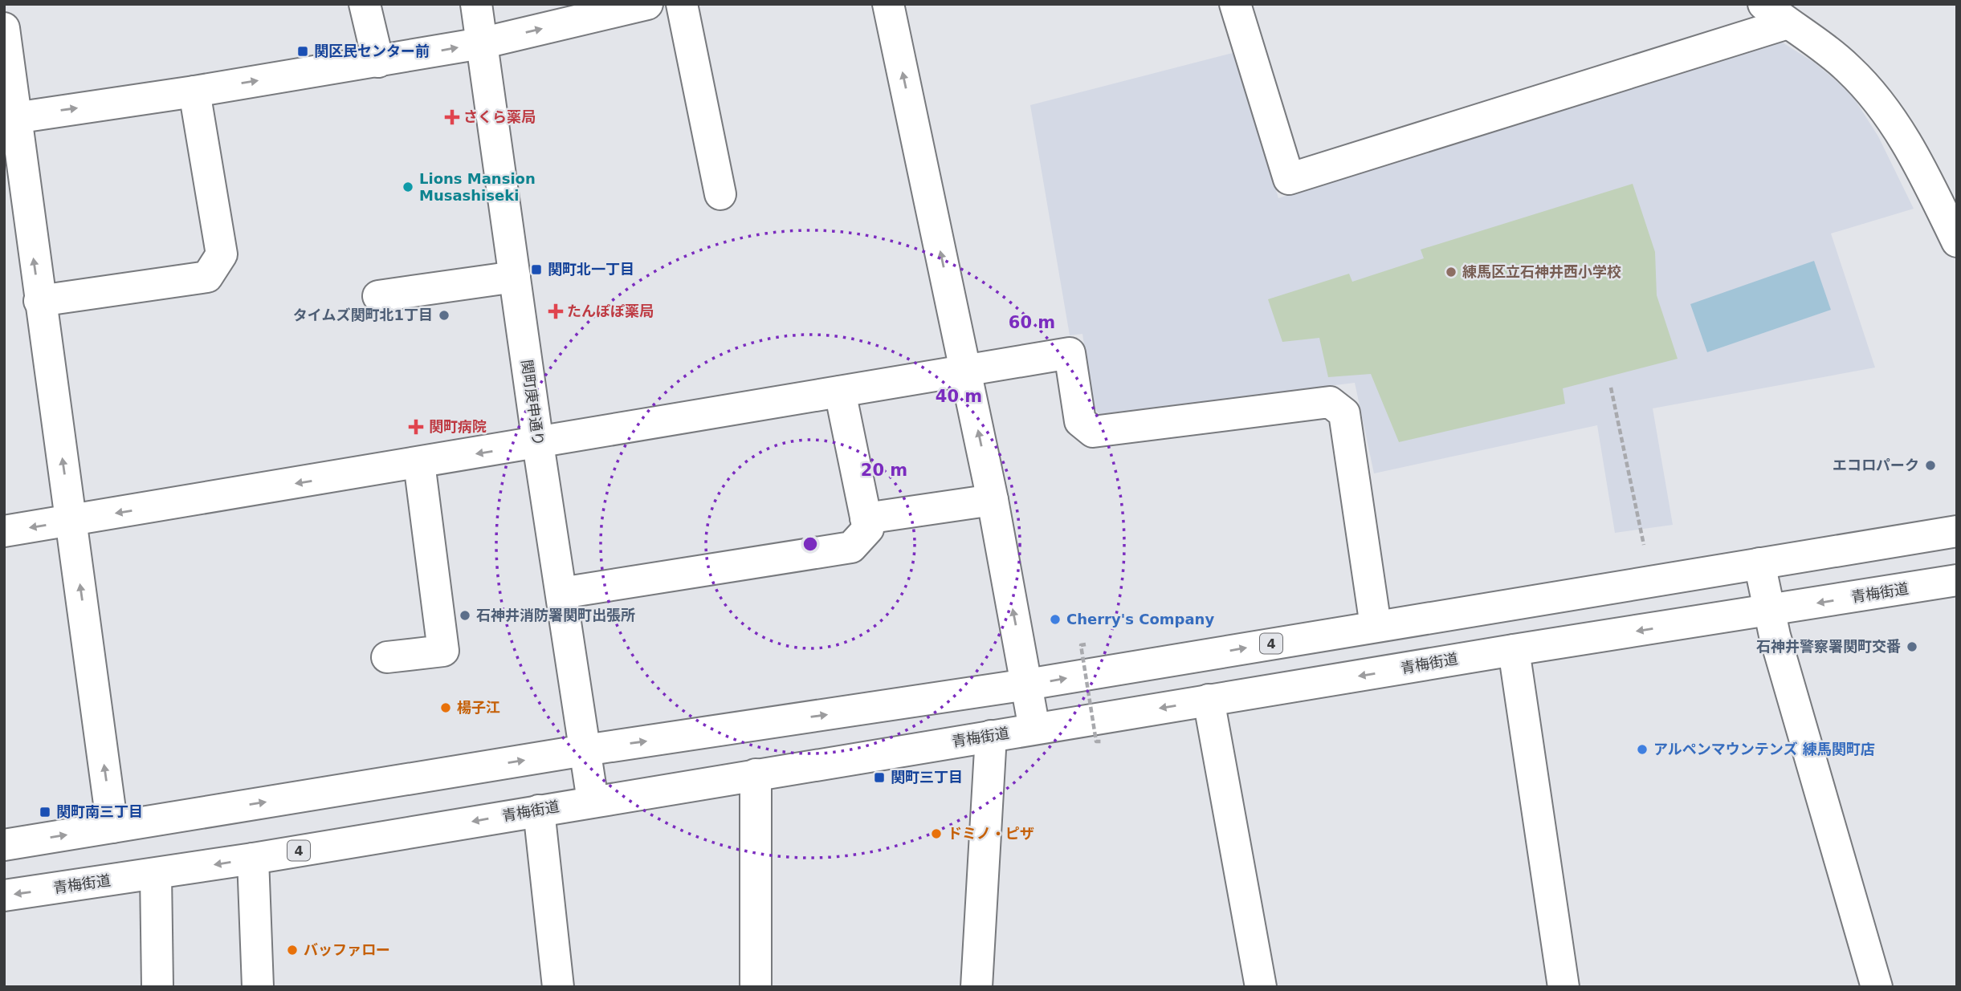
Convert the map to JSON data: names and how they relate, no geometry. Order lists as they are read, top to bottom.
{
  "streets": {
    "street": ["関町庚申通り", "青梅街道", "4"]
  },
  "crossings": [
    ["関町庚申通り", "青梅街道"],
    ["関町庚申通り", "4"]
  ],
  "places": {
    "transit": [
      "関区民センター前",
      "関町北一丁目",
      "関町三丁目",
      "関町南三丁目"
    ],
    "health": ["さくら薬局", "たんぽぽ薬局", "関町病院"],
    "other": [
      "Lions Mansion Musashiseki",
      "練馬区立石神井西小学校",
      "タイムズ関町北1丁目",
      "エコロパーク",
      "石神井消防署関町出張所",
      "Cherry's Company",
      "石神井警察署関町交番",
      "楊子江",
      "アルペンマウンテンズ 練馬関町店",
      "ドミノ・ピザ",
      "バッファロー"
    ]
  },
  "rings": ["60 m", "40 m", "20 m"]
}
